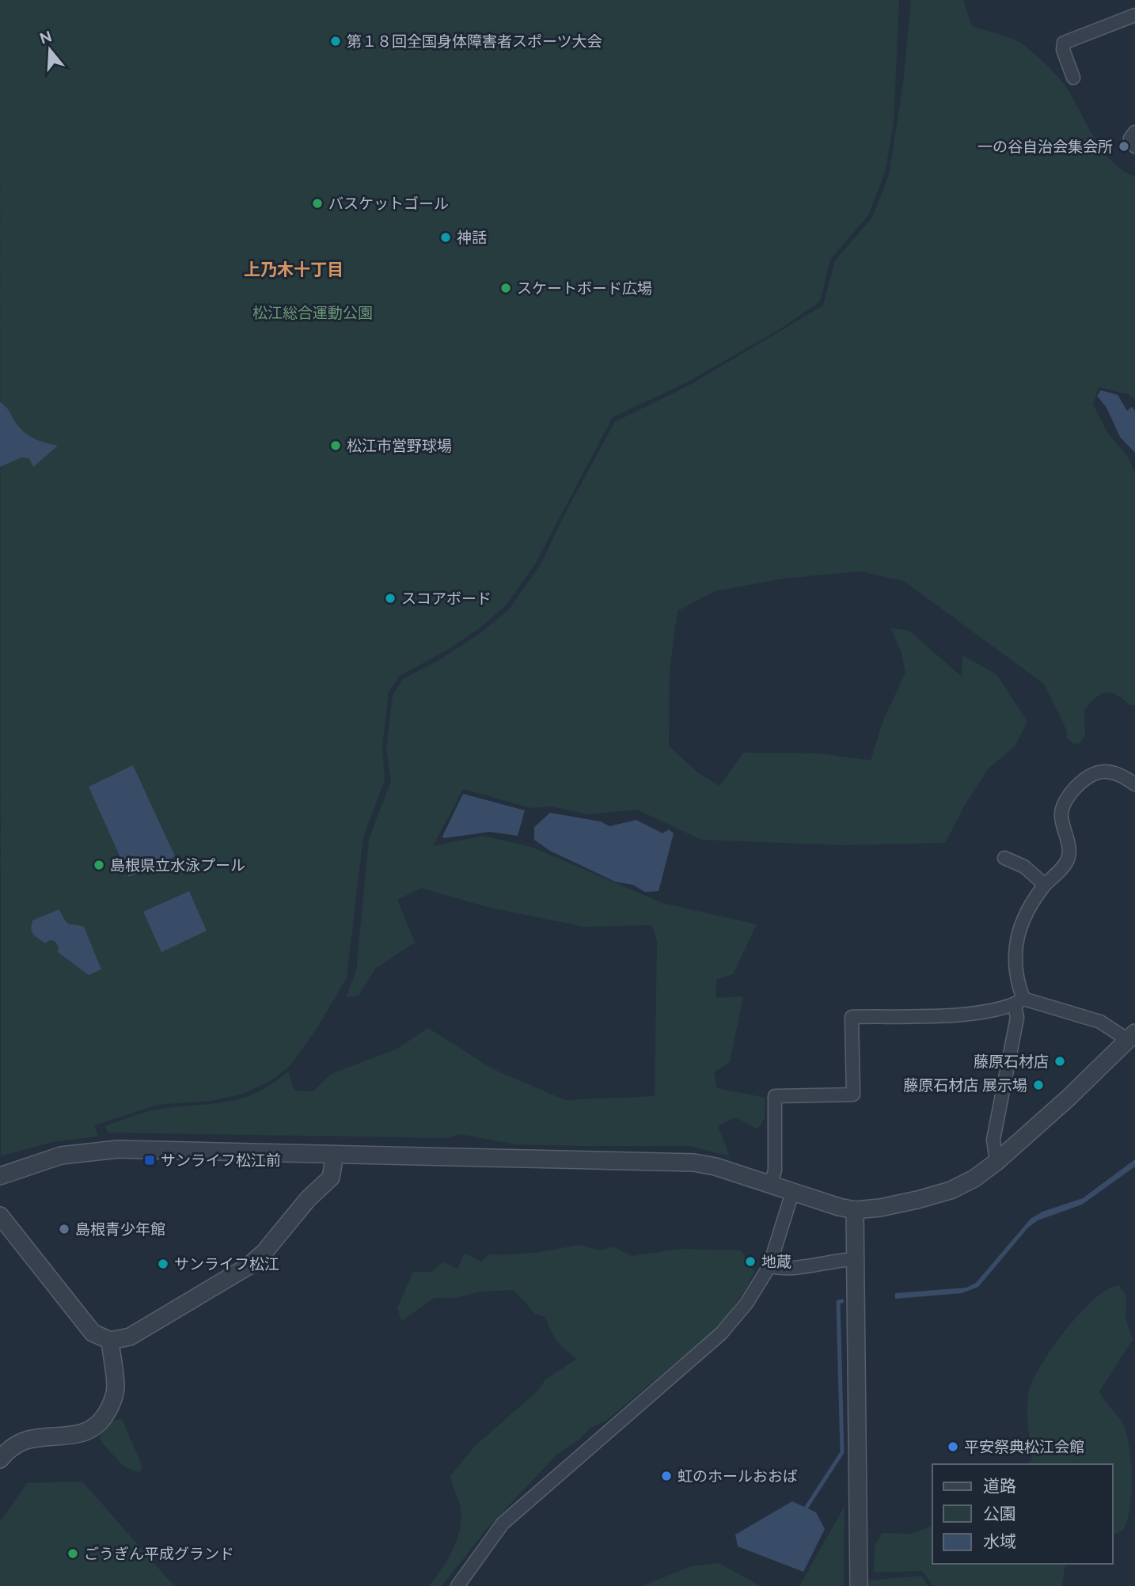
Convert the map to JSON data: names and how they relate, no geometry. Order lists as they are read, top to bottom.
{
  "districts": ["上乃木十丁目"],
  "parks": ["松江総合運動公園"],
  "places": {
    "other": [
      "第１８回全国身体障害者スポーツ大会",
      "一の谷自治会集会所",
      "バスケットゴール",
      "神話",
      "スケートボード広場",
      "松江市営野球場",
      "スコアボード",
      "島根県立水泳プール",
      "藤原石材店",
      "藤原石材店 展示場",
      "島根青少年館",
      "地蔵",
      "サンライフ松江",
      "平安祭典松江会館",
      "虹のホールおおば",
      "ごうぎん平成グランド"
    ],
    "transit": ["サンライフ松江前"]
  },
  "legend": ["道路", "公園", "水域"],
  "north": "top"
}
